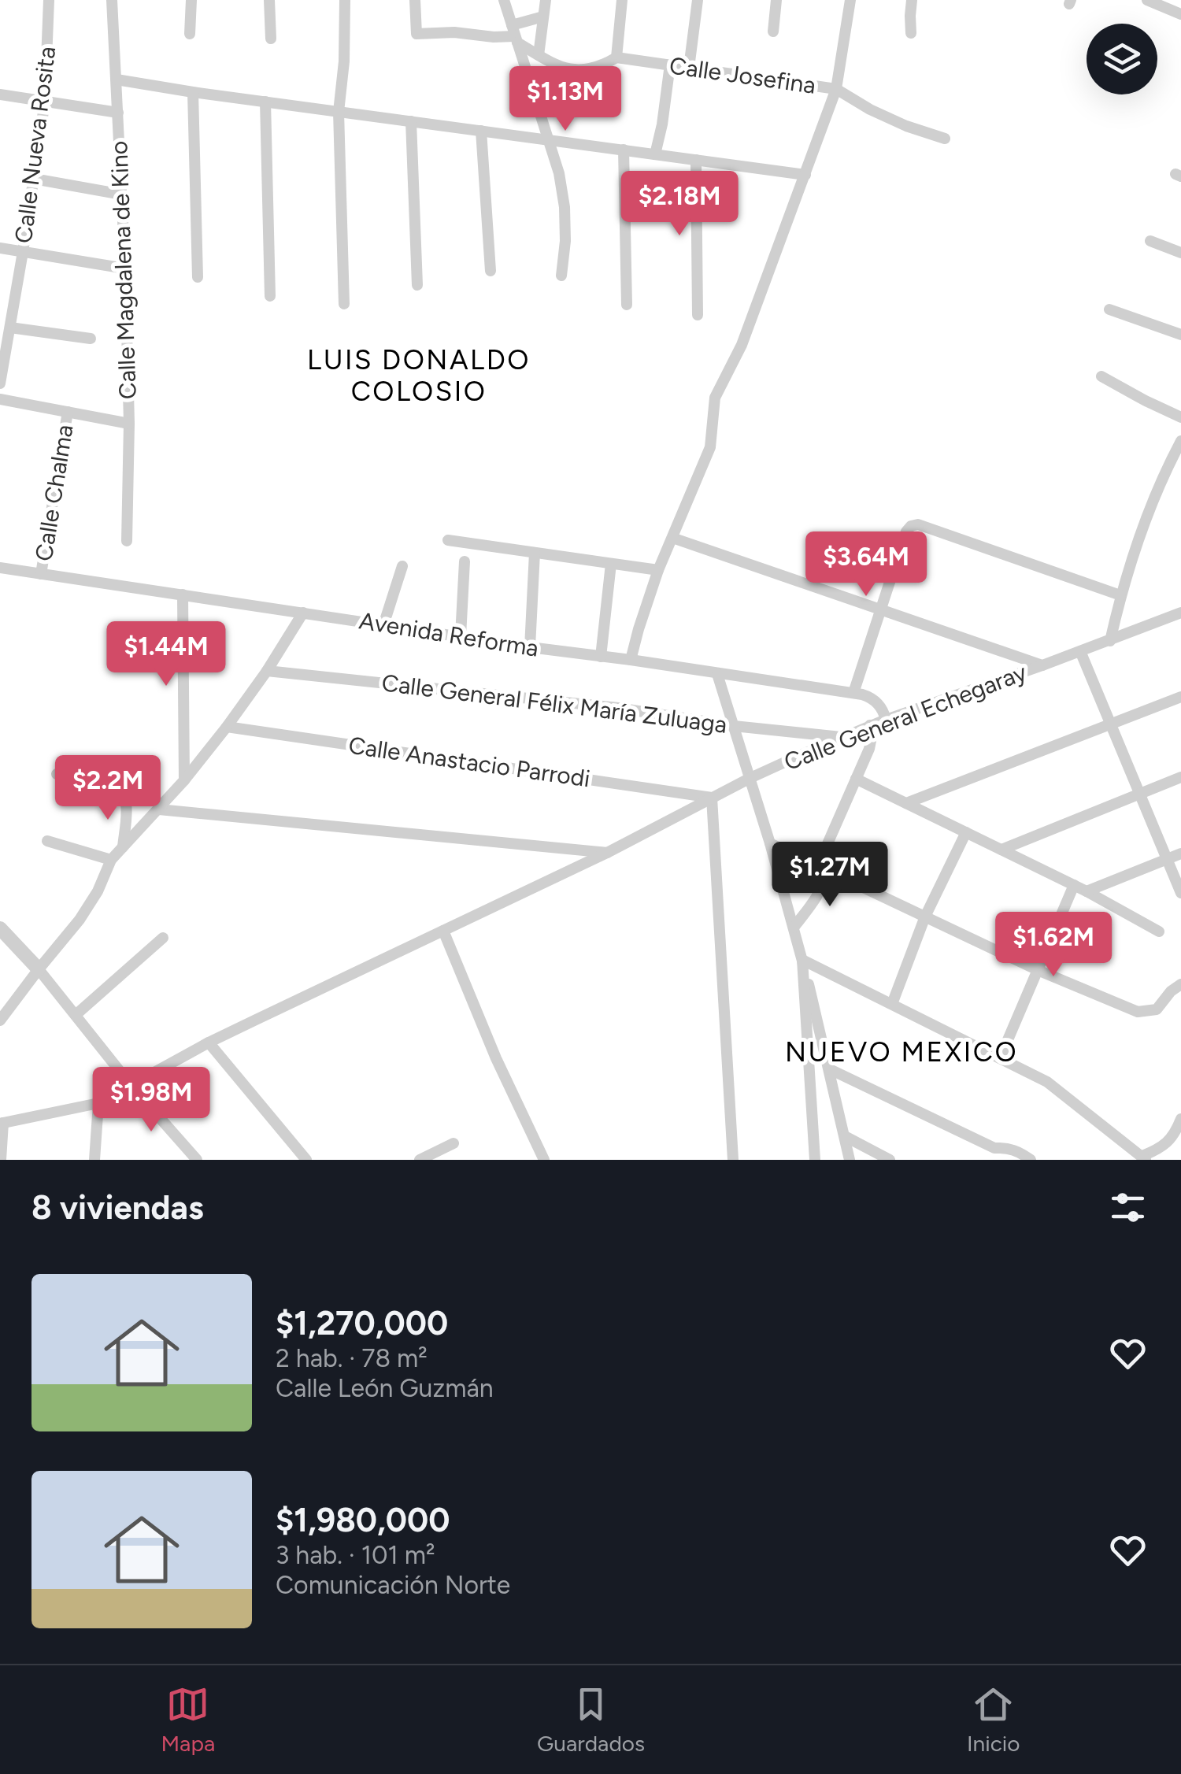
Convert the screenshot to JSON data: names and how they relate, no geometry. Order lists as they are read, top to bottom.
{
  "streets": {
    "street": [
      "Calle Josefina",
      "Calle Nueva Rosita",
      "Calle Magdalena de Kino",
      "Calle Chalma",
      "Avenida Reforma",
      "Calle General Félix María Zuluaga",
      "Calle General Echegaray",
      "Calle Anastacio Parrodi"
    ]
  },
  "crossings": [
    ["Calle Chalma", "Avenida Reforma"],
    ["Avenida Reforma", "Calle General Echegaray"],
    ["Calle General Félix María Zuluaga", "Calle General Echegaray"],
    ["Calle General Echegaray", "Calle Anastacio Parrodi"]
  ],
  "districts": ["LUIS DONALDO COLOSIO", "NUEVO MEXICO"],
  "page": {
    "price": [
      "$1.13M",
      "$2.18M",
      "$3.64M",
      "$1.44M",
      "$2.2M",
      "$1.27M",
      "$1.62M",
      "$1.98M"
    ],
    "heading": "8 viviendas",
    "list": [
      {
        "name": "$1,270,000",
        "note": "2 hab. · 78 m² · Calle León Guzmán"
      },
      {
        "name": "$1,980,000",
        "note": "3 hab. · 101 m² · Comunicación Norte"
      }
    ],
    "tabs": ["Mapa", "Guardados", "Inicio"]
  }
}
